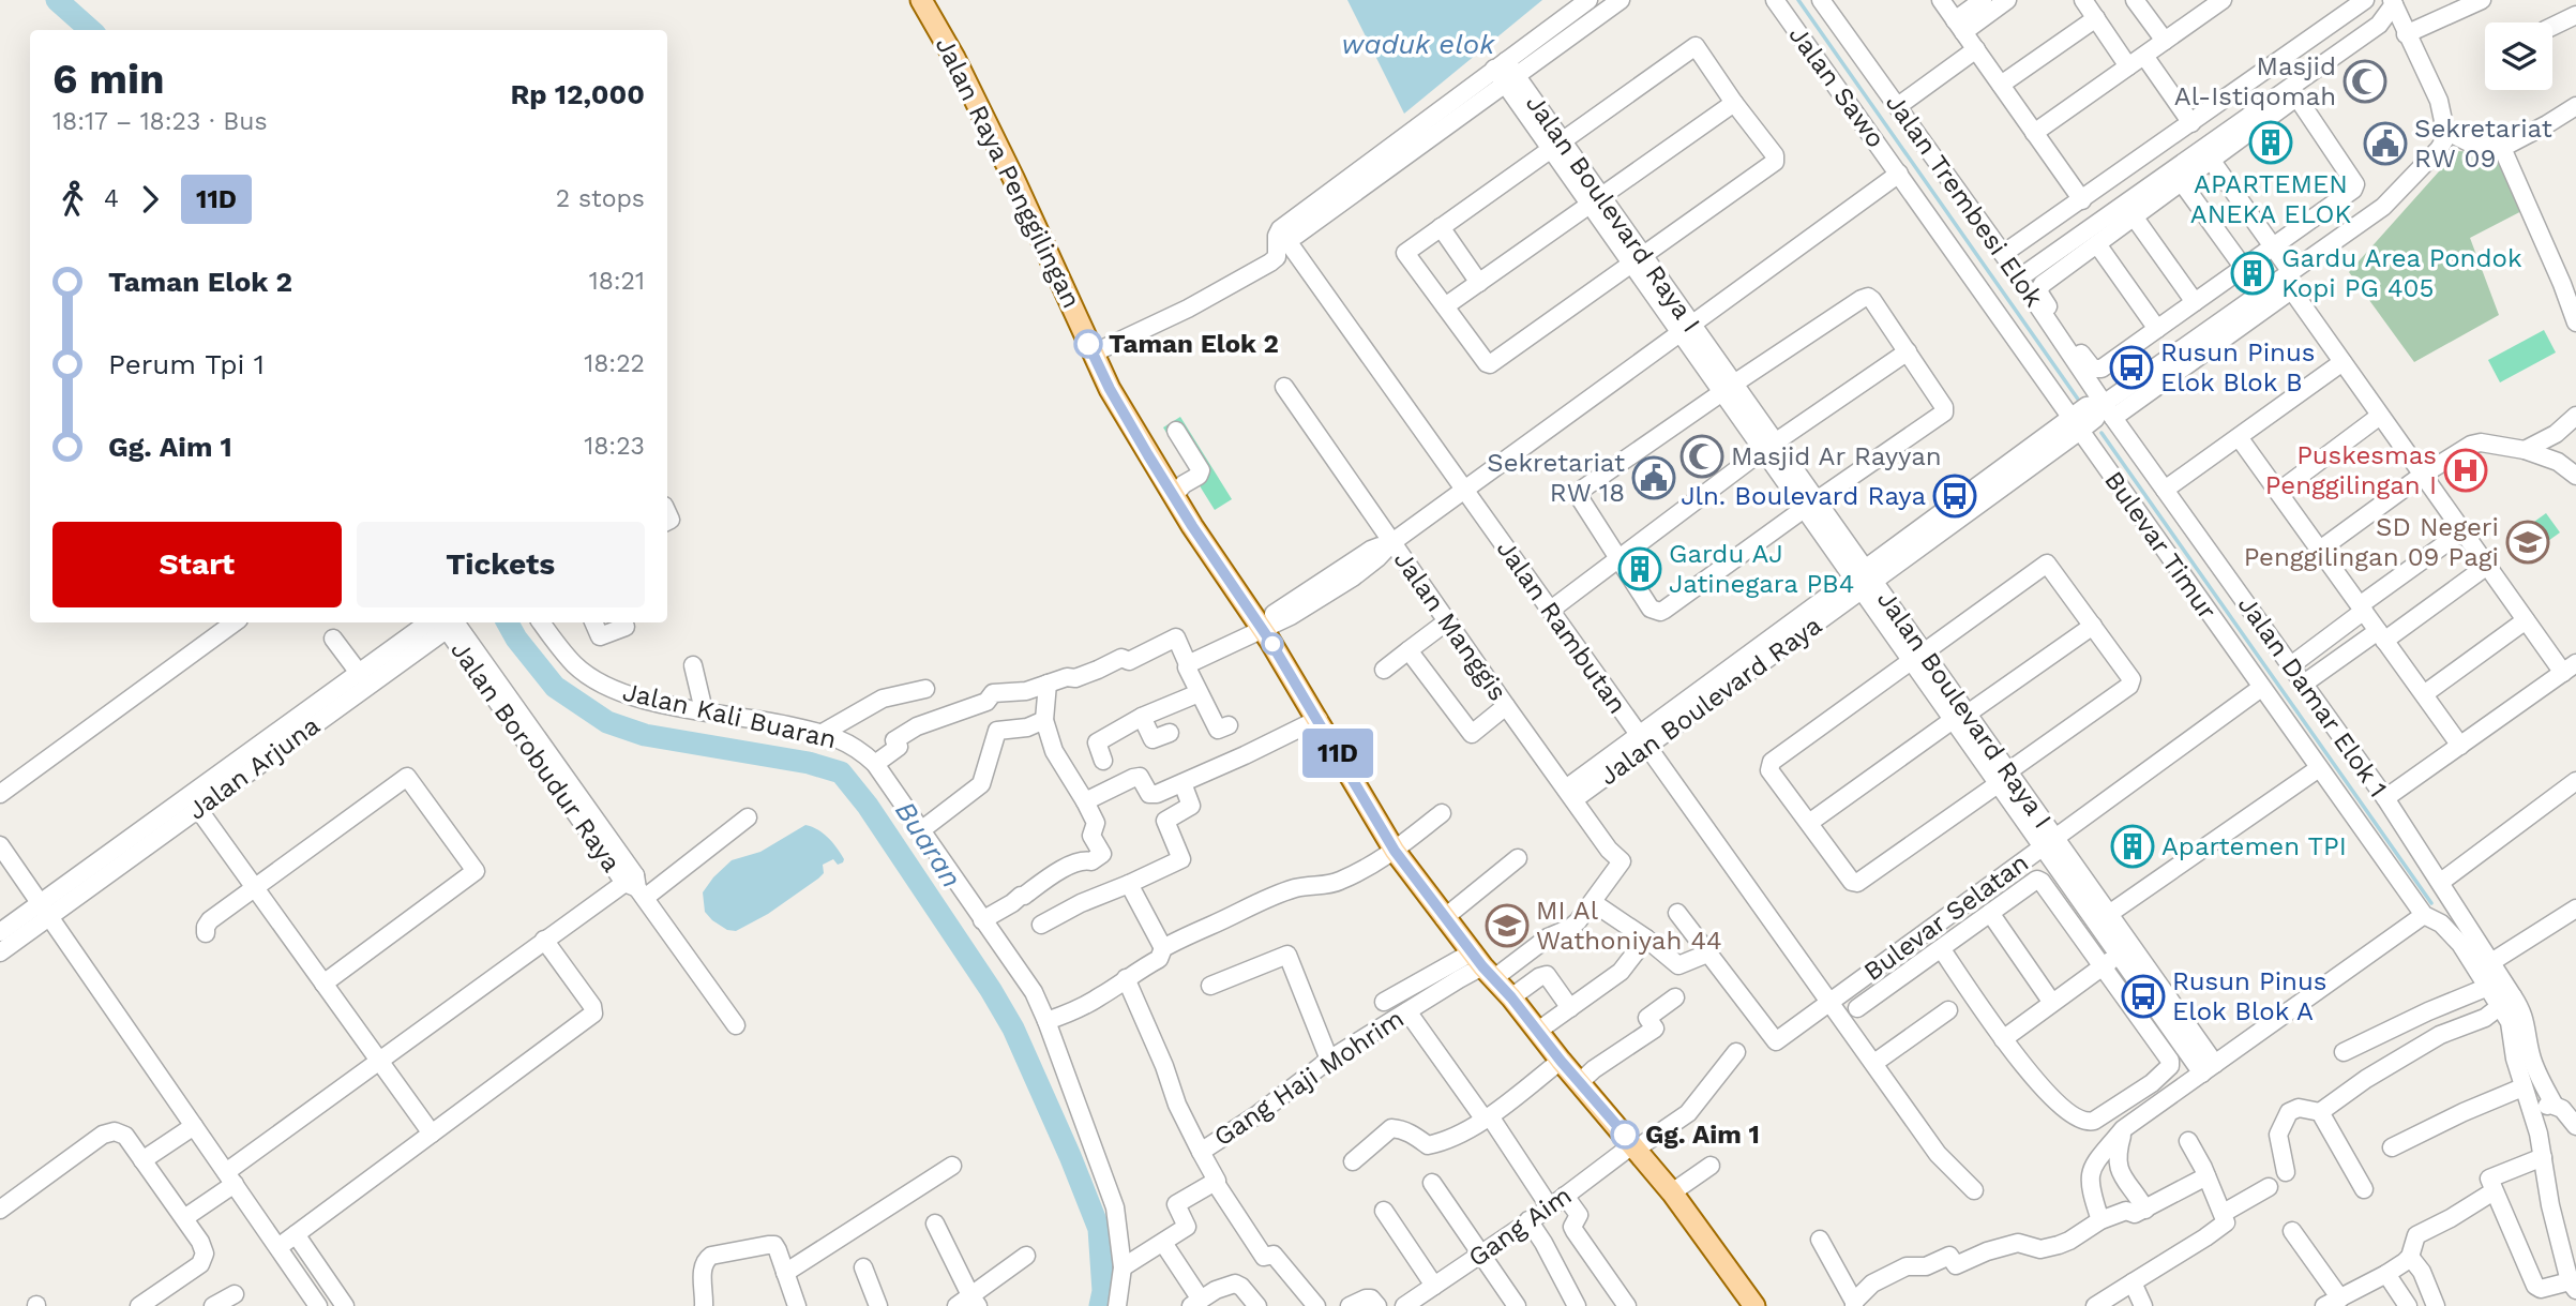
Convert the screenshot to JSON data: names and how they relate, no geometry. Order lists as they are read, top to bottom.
{
  "streets": {
    "main road": ["Jalan Raya Penggilingan"],
    "street": [
      "Jalan Sawo",
      "Jalan Trembesi Elok",
      "Jalan Boulevard Raya I",
      "Bulevar Timur",
      "Jalan Manggis",
      "Jalan Rambutan",
      "Jalan Damar Elok 1",
      "Jalan Boulevard Raya",
      "Jalan Kali Buaran",
      "Jalan Borobudur Raya",
      "Jalan Arjuna",
      "Bulevar Selatan",
      "Gang Haji Mohrim",
      "Gang Aim"
    ]
  },
  "crossings": [
    ["Jalan Sawo", "Bulevar Timur"],
    ["Jalan Raya Penggilingan", "Gang Haji Mohrim"],
    ["Jalan Raya Penggilingan", "Gang Aim"],
    ["Jalan Trembesi Elok", "Jalan Damar Elok 1"],
    ["Jalan Trembesi Elok", "Jalan Boulevard Raya"],
    ["Jalan Boulevard Raya I", "Jalan Boulevard Raya"],
    ["Jalan Boulevard Raya I", "Bulevar Selatan"],
    ["Bulevar Timur", "Jalan Damar Elok 1"],
    ["Bulevar Timur", "Jalan Boulevard Raya"],
    ["Bulevar Timur", "Bulevar Selatan"],
    ["Jalan Manggis", "Jalan Boulevard Raya"],
    ["Jalan Rambutan", "Jalan Boulevard Raya"],
    ["Jalan Rambutan", "Bulevar Selatan"],
    ["Jalan Damar Elok 1", "Jalan Boulevard Raya"]
  ],
  "water": ["waduk elok", "Buaran"],
  "places": {
    "mosque": ["Masjid Al-Istiqomah", "Masjid Ar Rayyan"],
    "building": [
      "APARTEMEN ANEKA ELOK",
      "Gardu Area Pondok Kopi PG 405",
      "Gardu AJ Jatinegara PB4",
      "Apartemen TPI"
    ],
    "public building": ["Sekretariat RW 09", "Sekretariat RW 18"],
    "other": ["Taman Elok 2", "Gg. Aim 1"],
    "bus stop": ["Rusun Pinus Elok Blok B", "Jln. Boulevard Raya", "Rusun Pinus Elok Blok A"],
    "hospital": ["Puskesmas Penggilingan I"],
    "school or university": ["SD Negeri Penggilingan 09 Pagi", "MI Al Wathoniyah 44"]
  },
  "lines": ["bus line 11D"],
  "page": {
    "on_map": "11D",
    "heading": ["6 min", "18:17 – 18:23 · Bus", "Rp 12,000"],
    "legs": ["4", "11D", "2 stops"],
    "list": [
      {
        "name": "Taman Elok 2",
        "value": "18:21"
      },
      {
        "name": "Perum Tpi 1",
        "value": "18:22"
      },
      {
        "name": "Gg. Aim 1",
        "value": "18:23"
      }
    ],
    "buttons": ["Start", "Tickets"]
  }
}
